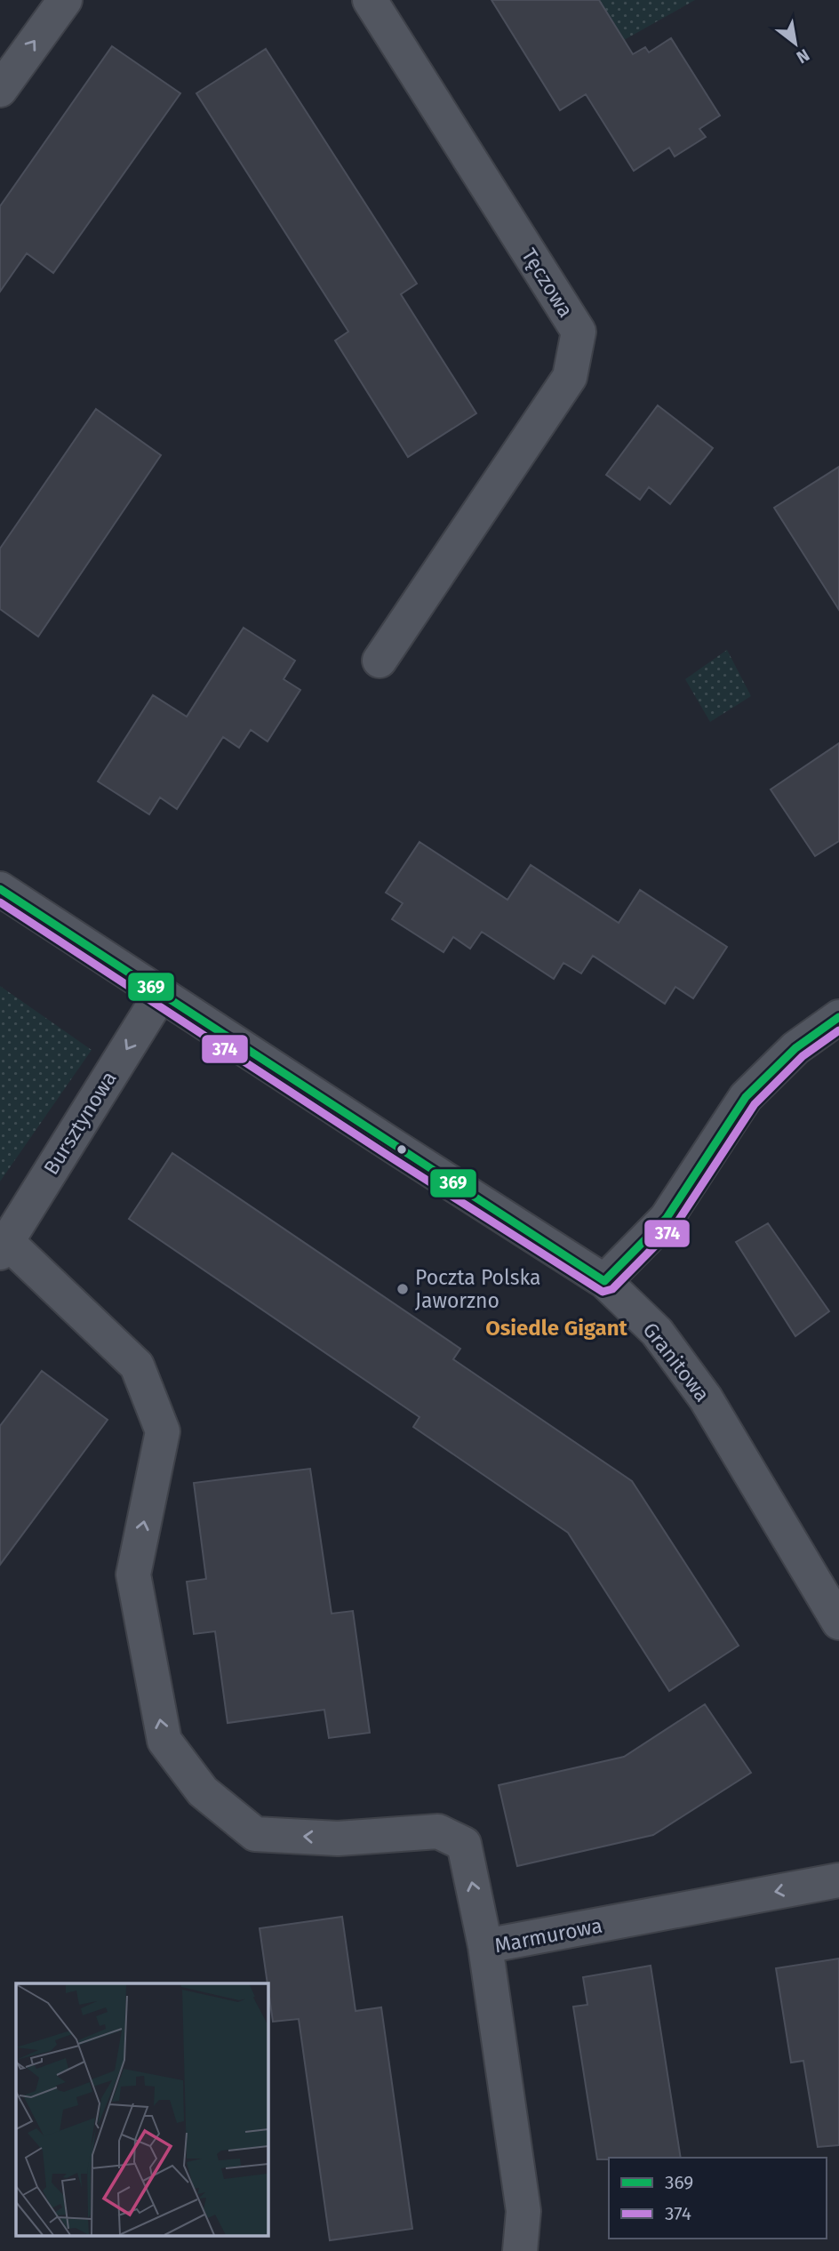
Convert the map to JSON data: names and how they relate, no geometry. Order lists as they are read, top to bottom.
{
  "streets": {
    "street": [
      "Tęczowa",
      "Bursztynowa",
      "Granitowa",
      "Marmurowa"
    ]
  },
  "crossings": [
    ["Bursztynowa", "Granitowa"]
  ],
  "one_way": ["Bursztynowa", "Marmurowa"],
  "districts": ["Osiedle Gigant"],
  "places": ["Poczta Polska Jaworzno"],
  "lines": ["transit line 369", "transit line 374"],
  "legend": ["369", "374"],
  "north": "bottom right"
}
